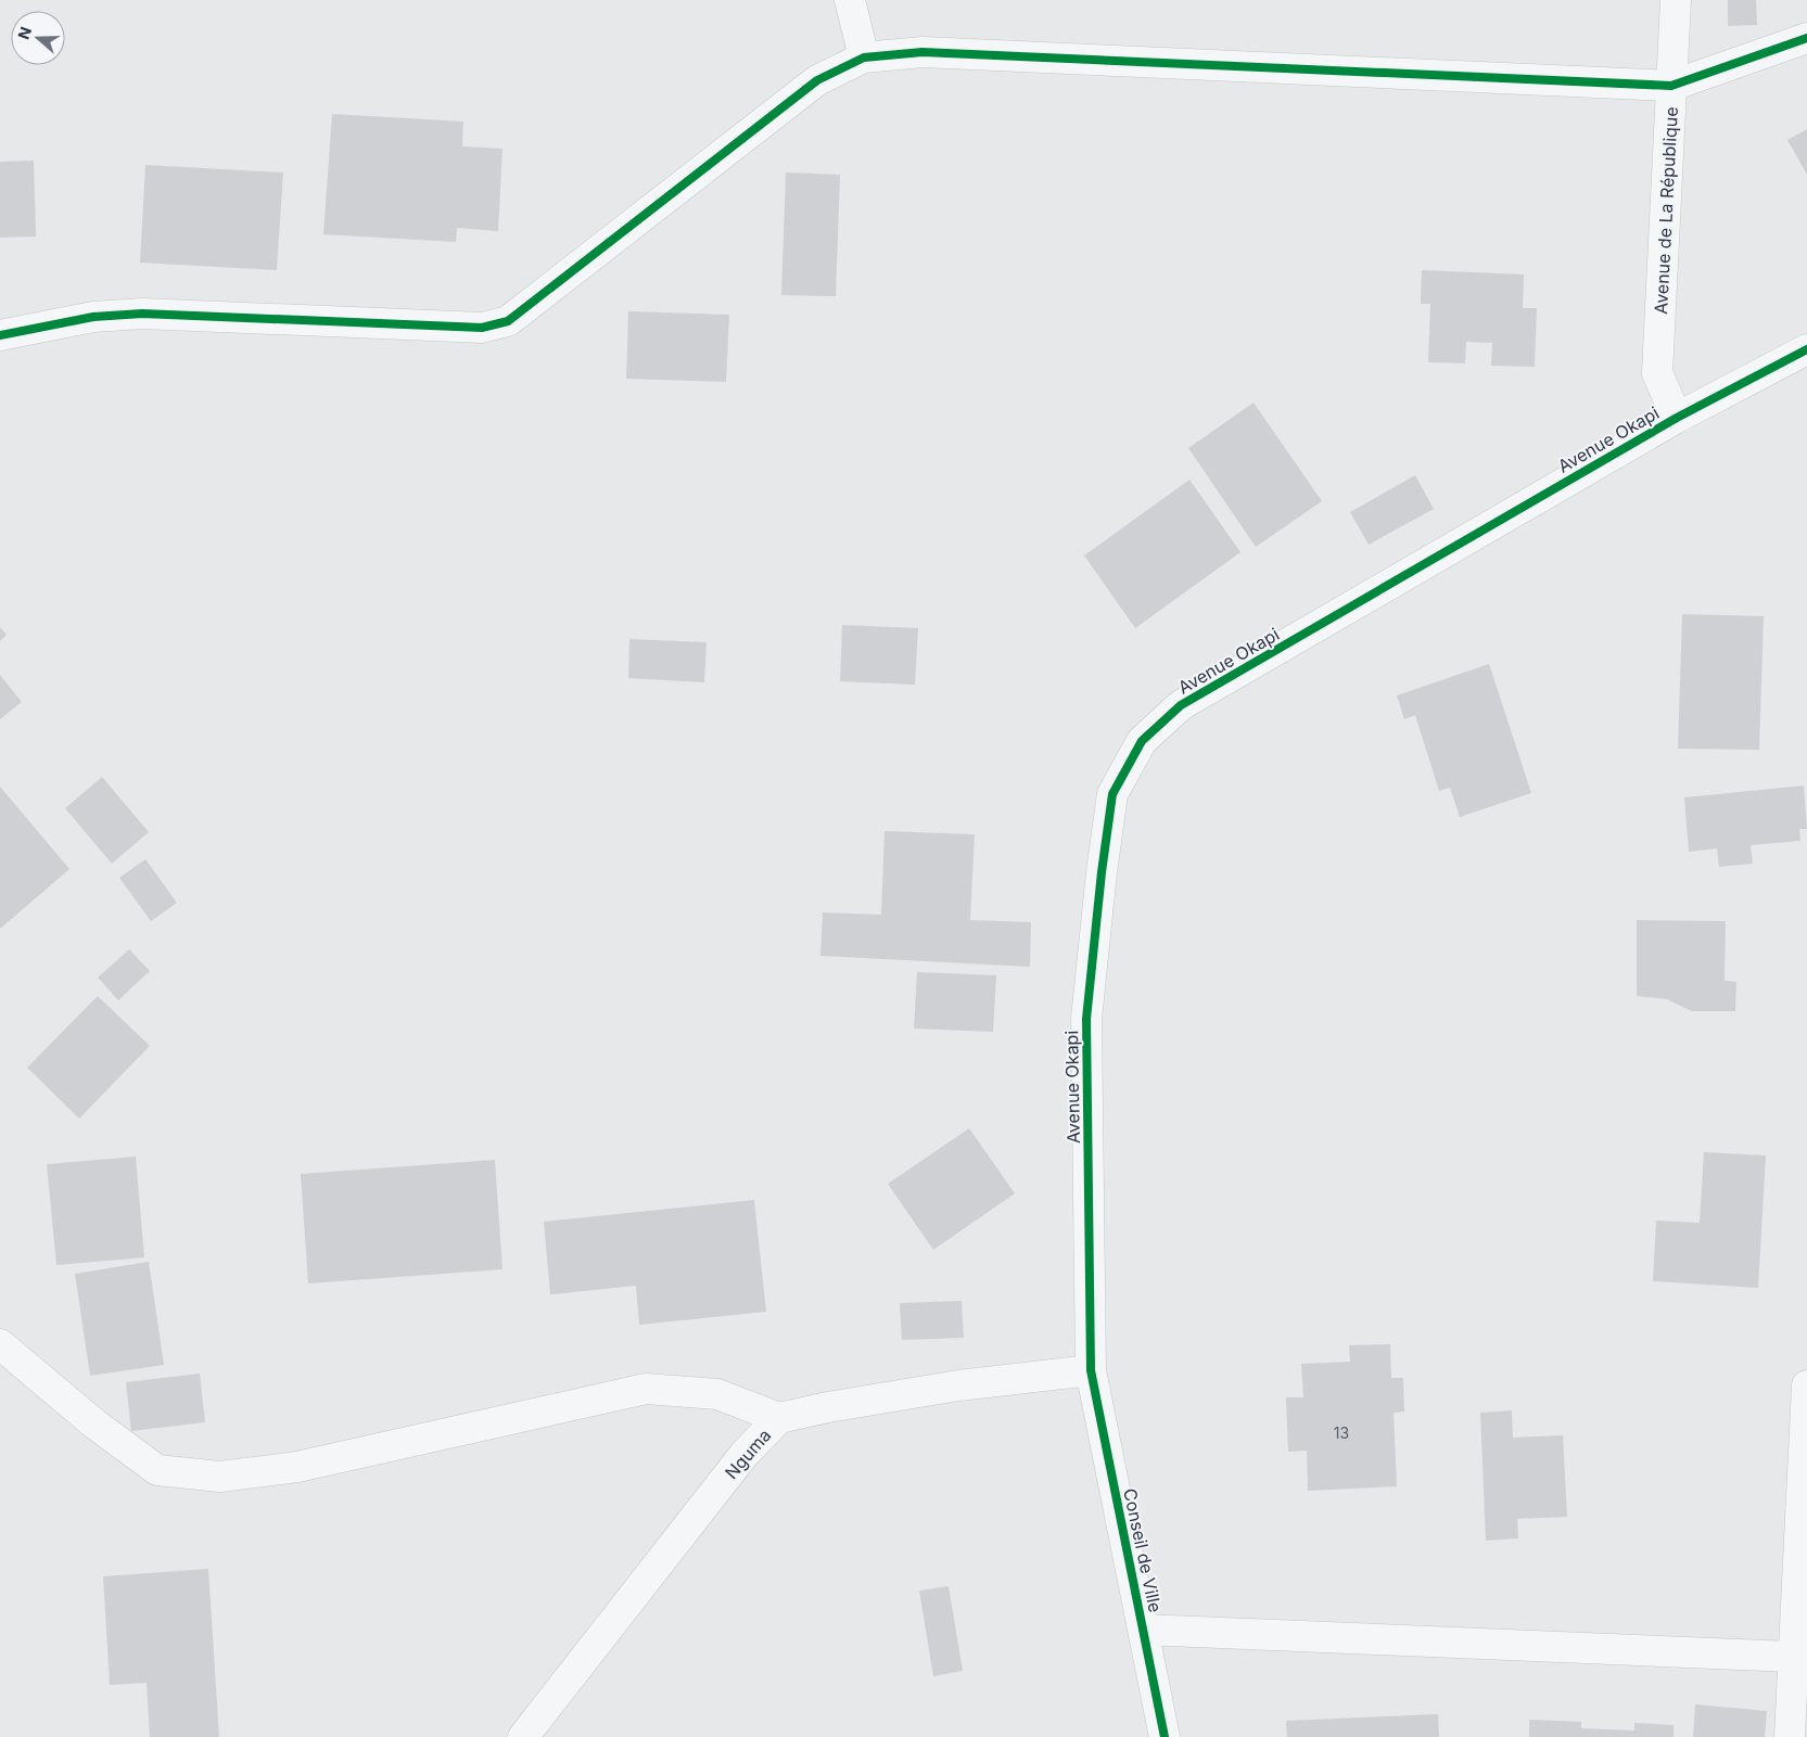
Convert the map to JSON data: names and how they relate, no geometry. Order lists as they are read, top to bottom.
{
  "streets": {
    "street": [
      "Avenue de La République",
      "Avenue Okapi",
      "Nguma",
      "Conseil de Ville"
    ]
  },
  "crossings": [
    ["Avenue de La République", "Avenue Okapi"],
    ["Avenue Okapi", "Nguma"],
    ["Avenue Okapi", "Conseil de Ville"],
    ["Nguma", "Conseil de Ville"]
  ],
  "house_numbers": ["13"],
  "north": "left"
}
